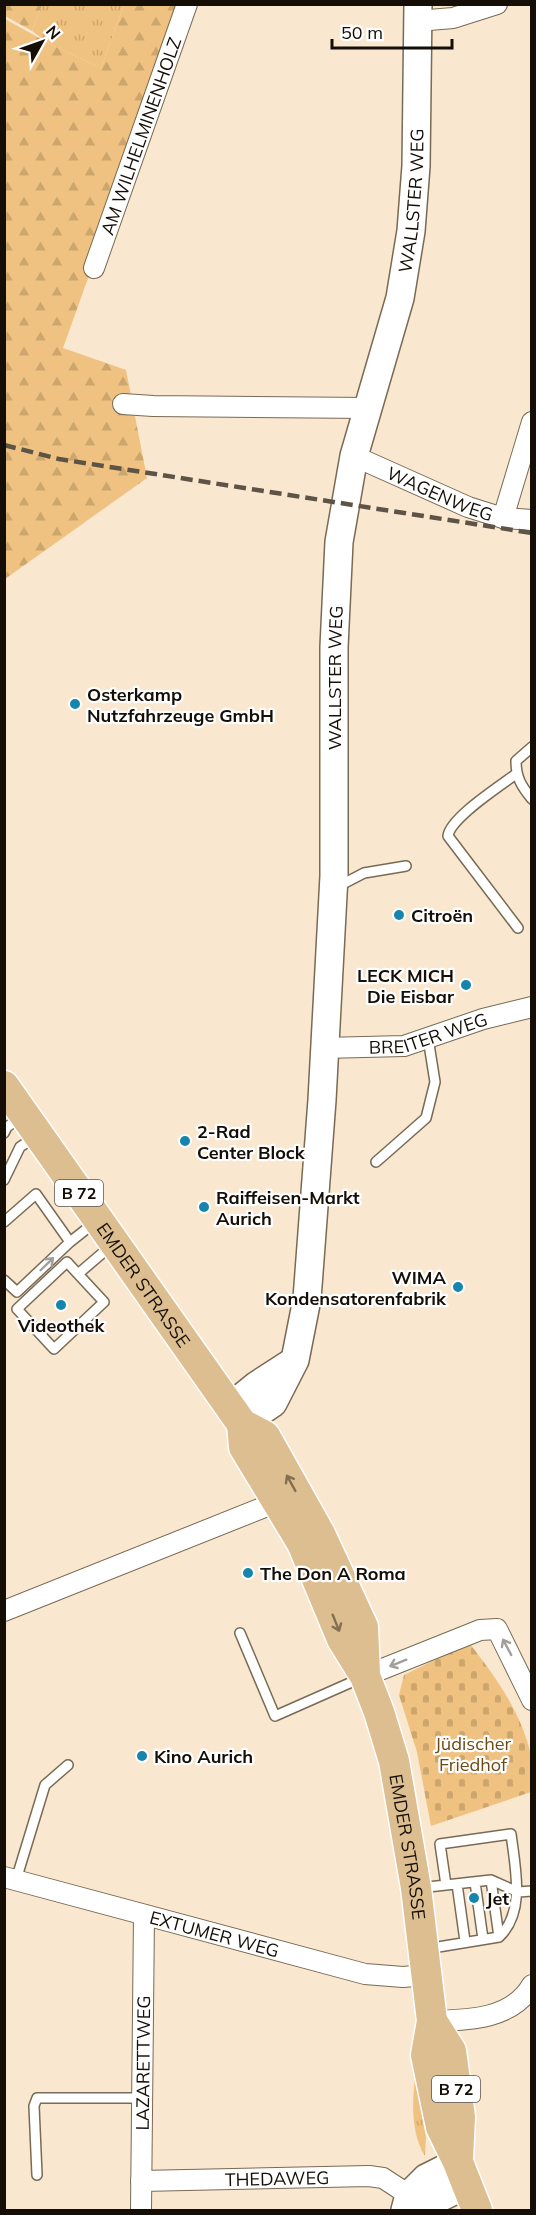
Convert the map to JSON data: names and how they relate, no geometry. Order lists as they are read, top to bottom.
{
  "streets": {
    "main road": ["B 72", "EMDER STRASSE"],
    "street": [
      "AM WILHELMINENHOLZ",
      "WALLSTER WEG",
      "WAGENWEG",
      "BREITER WEG",
      "EXTUMER WEG",
      "LAZARETTWEG",
      "THEDAWEG"
    ]
  },
  "crossings": [
    ["WALLSTER WEG", "WAGENWEG"],
    ["WALLSTER WEG", "BREITER WEG"],
    ["WALLSTER WEG", "EMDER STRASSE"],
    ["EMDER STRASSE", "EXTUMER WEG"],
    ["EXTUMER WEG", "LAZARETTWEG"],
    ["LAZARETTWEG", "THEDAWEG"]
  ],
  "parks": ["Jüdischer Friedhof"],
  "places": [
    "Osterkamp Nutzfahrzeuge GmbH",
    "Citroën",
    "LECK MICH Die Eisbar",
    "2-Rad Center Block",
    "Raiffeisen-Markt Aurich",
    "WIMA Kondensatorenfabrik",
    "Videothek",
    "The Don A Roma",
    "Kino Aurich",
    "Jet"
  ],
  "scale_bar": "50 m",
  "north": "top right"
}
